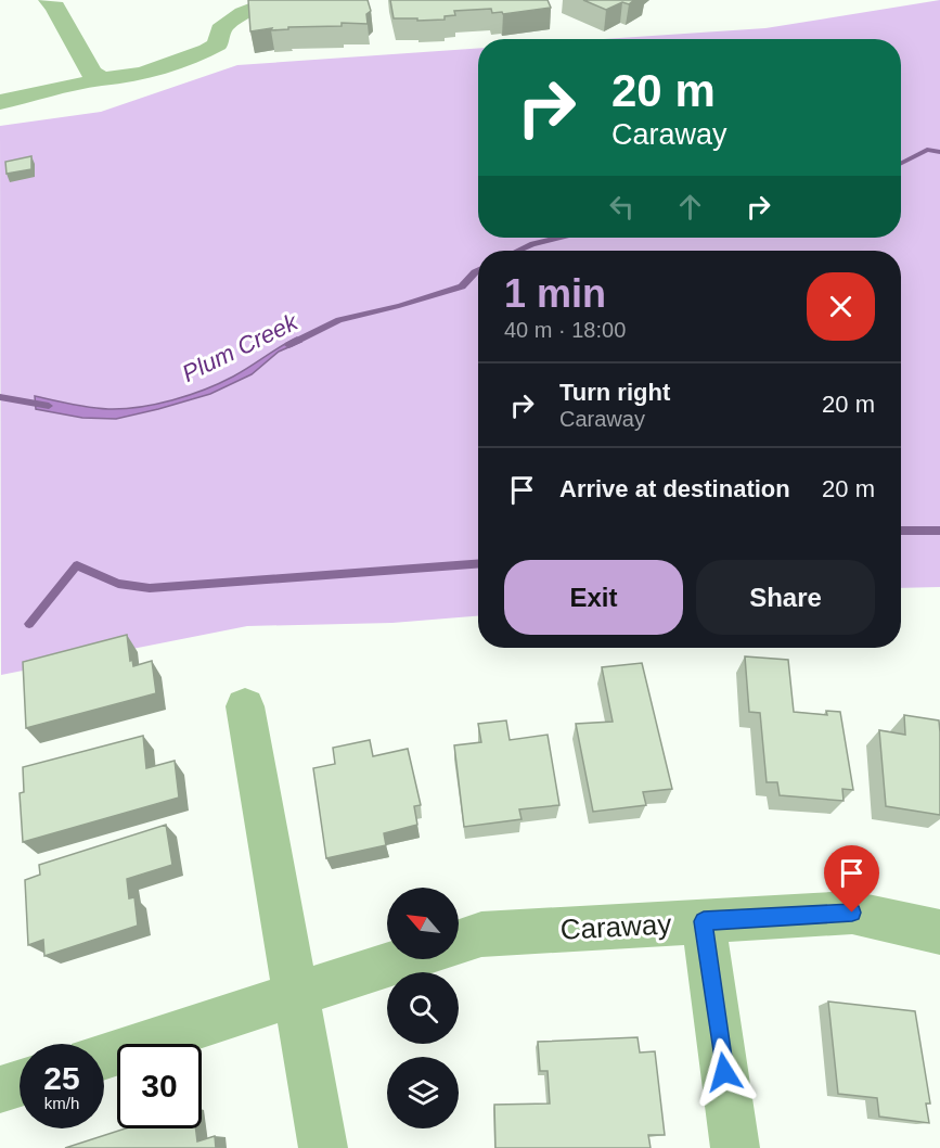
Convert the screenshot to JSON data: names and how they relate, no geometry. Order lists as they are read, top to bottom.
{
  "streets": {
    "street": ["Caraway"]
  },
  "water": ["Plum Creek"],
  "north": "top left",
  "page": {
    "turn": ["20 m", "Caraway"],
    "heading": ["1 min", "40 m · 18:00"],
    "list": [
      {
        "name": "Turn right",
        "note": "Caraway",
        "value": "20 m"
      },
      {
        "name": "Arrive at destination",
        "value": "20 m"
      }
    ],
    "buttons": ["Exit", "Share"],
    "speed": "25 km/h",
    "limit": "30"
  }
}
